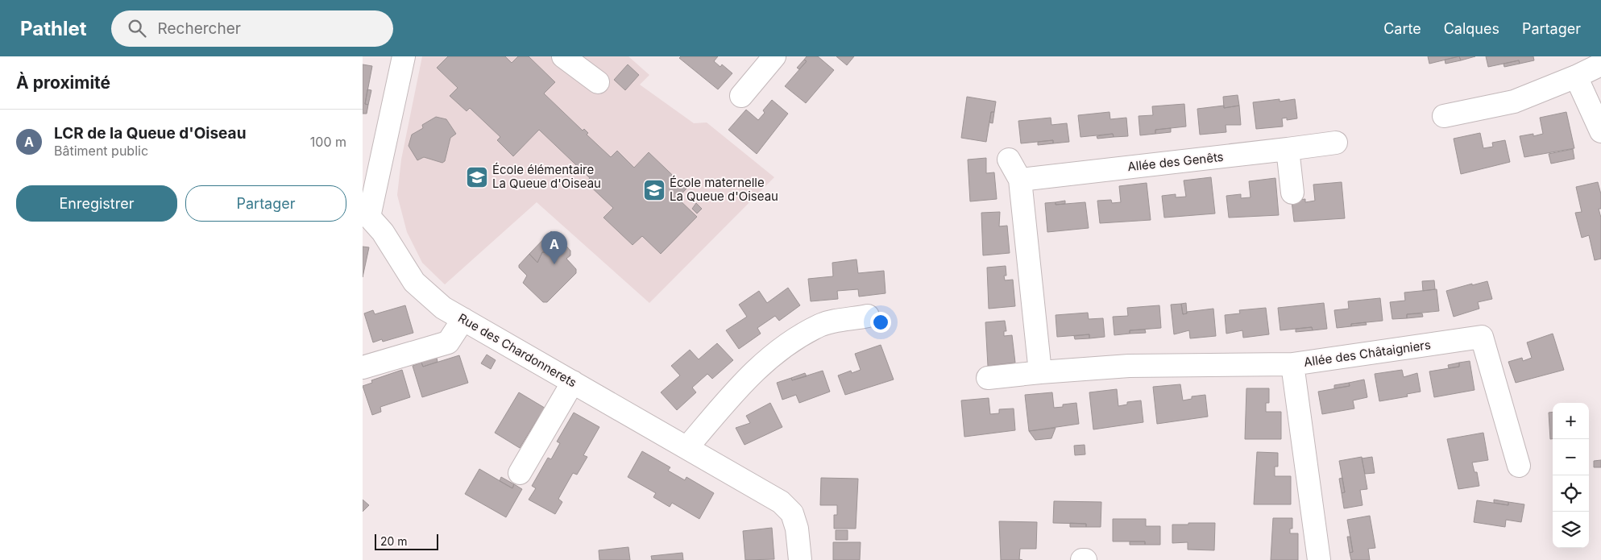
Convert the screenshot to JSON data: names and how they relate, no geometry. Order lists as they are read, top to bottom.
{
  "streets": {
    "street": ["Allée des Genêts", "Rue des Chardonnerets", "Allée des Châtaigniers"]
  },
  "places": {
    "school or university": ["École élémentaire La Queue d'Oiseau", "École maternelle La Queue d'Oiseau"]
  },
  "scale_bar": "20 m",
  "page": {
    "header": "Pathlet",
    "search": "Rechercher",
    "nav": ["Carte", "Calques", "Partager"],
    "heading": "À proximité",
    "list": [
      {
        "mark": "A",
        "name": "LCR de la Queue d'Oiseau",
        "note": "Bâtiment public",
        "value": "100 m"
      }
    ],
    "buttons": ["Enregistrer", "Partager"],
    "pins": "A",
    "map_buttons": ["+", "−"],
    "scale": "20 m"
  }
}
